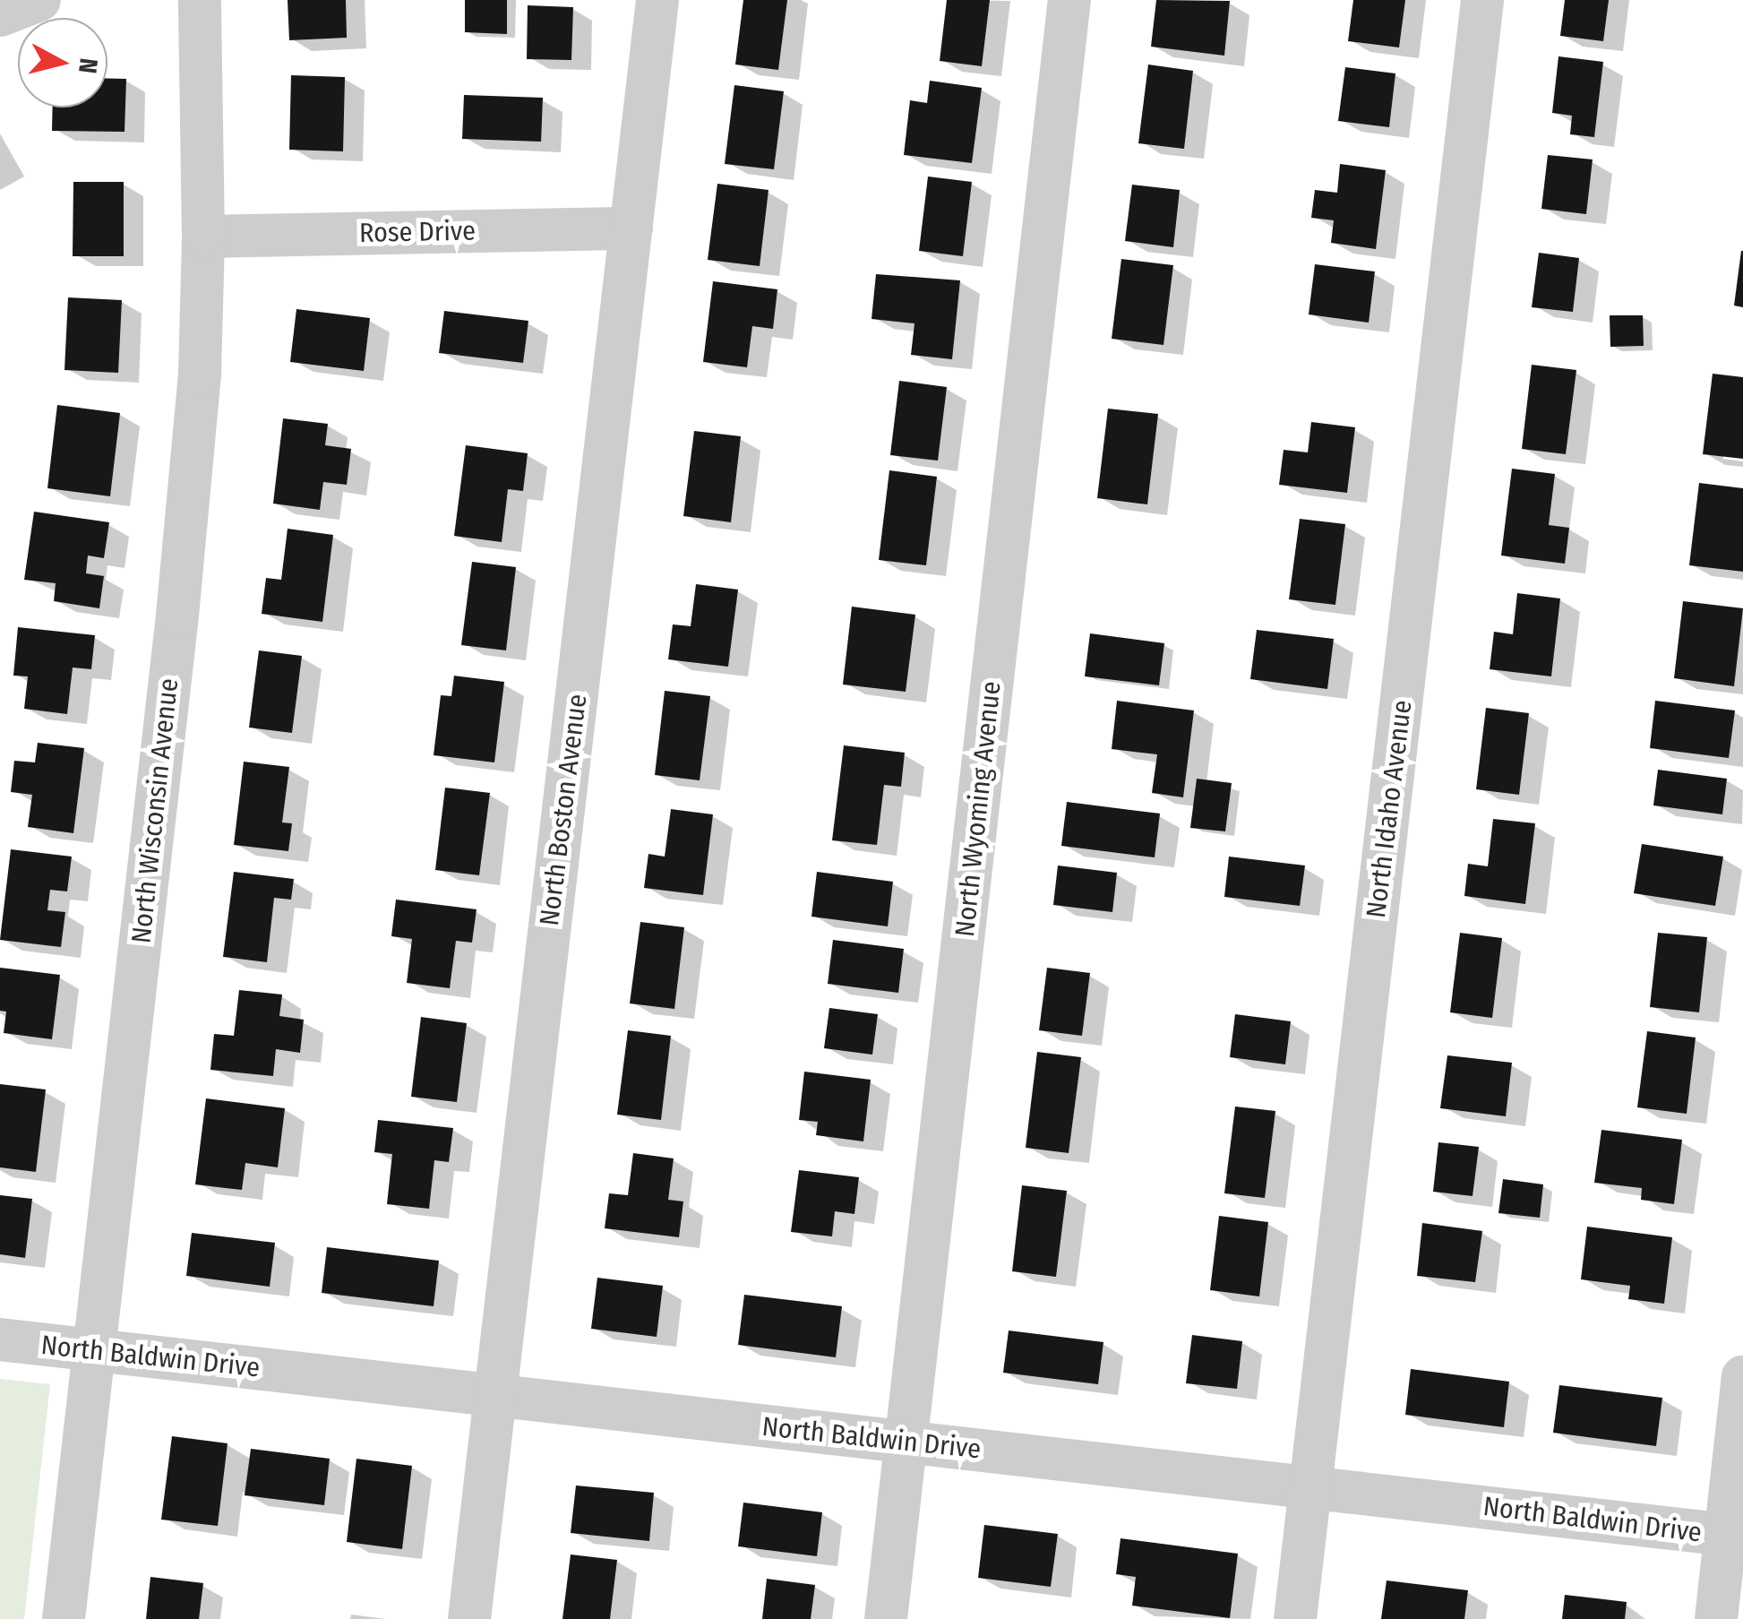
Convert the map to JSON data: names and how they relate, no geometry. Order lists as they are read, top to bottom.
{
  "streets": {
    "street": [
      "Rose Drive",
      "North Wyoming Avenue",
      "North Idaho Avenue",
      "North Boston Avenue",
      "North Wisconsin Avenue",
      "North Baldwin Drive"
    ]
  },
  "crossings": [
    ["Rose Drive", "North Boston Avenue"],
    ["Rose Drive", "North Wisconsin Avenue"],
    ["North Wyoming Avenue", "North Baldwin Drive"],
    ["North Idaho Avenue", "North Baldwin Drive"],
    ["North Boston Avenue", "North Baldwin Drive"],
    ["North Wisconsin Avenue", "North Baldwin Drive"]
  ],
  "north": "right"
}
